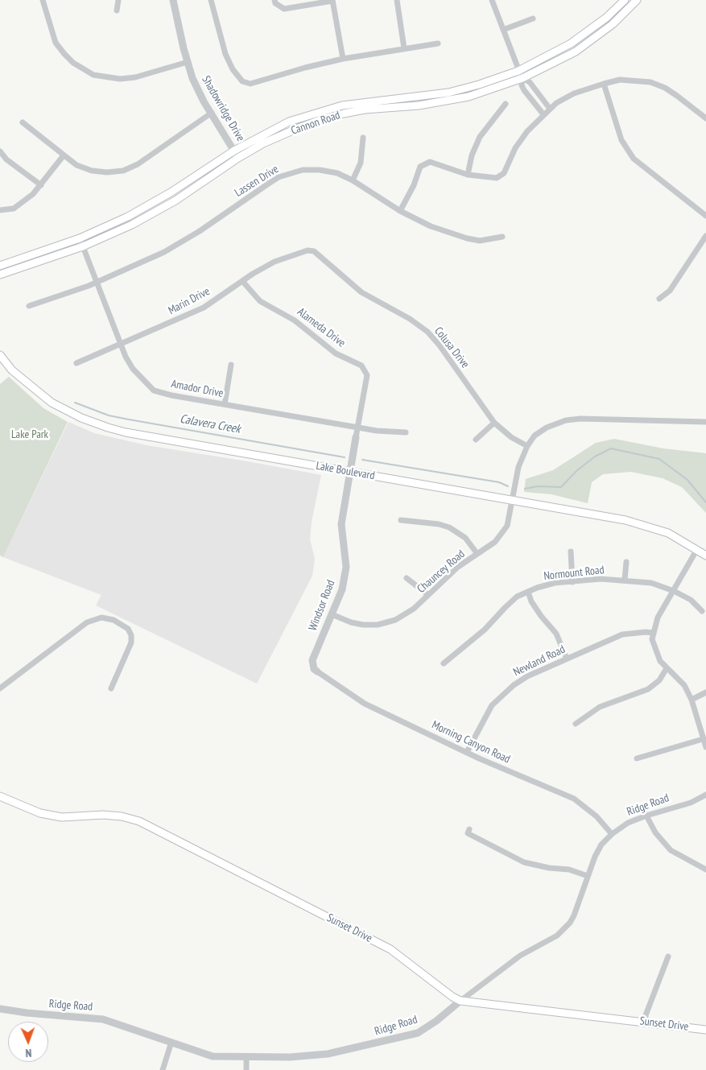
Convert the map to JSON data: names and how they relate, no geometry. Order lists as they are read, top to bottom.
{
  "streets": {
    "main road": ["Cannon Road", "Lake Boulevard", "Sunset Drive"],
    "street": [
      "Shadowridge Drive",
      "Lassen Drive",
      "Marin Drive",
      "Alameda Drive",
      "Colusa Drive",
      "Amador Drive",
      "Chauncey Road",
      "Normount Road",
      "Windsor Road",
      "Newland Road",
      "Morning Canyon Road",
      "Ridge Road"
    ]
  },
  "crossings": [
    ["Shadowridge Drive", "Cannon Road"],
    ["Cannon Road", "Amador Drive"],
    ["Lassen Drive", "Amador Drive"],
    ["Marin Drive", "Alameda Drive"],
    ["Marin Drive", "Colusa Drive"],
    ["Marin Drive", "Amador Drive"],
    ["Alameda Drive", "Amador Drive"],
    ["Alameda Drive", "Lake Boulevard"],
    ["Alameda Drive", "Windsor Road"],
    ["Colusa Drive", "Chauncey Road"],
    ["Lake Boulevard", "Chauncey Road"],
    ["Lake Boulevard", "Windsor Road"],
    ["Chauncey Road", "Windsor Road"],
    ["Windsor Road", "Morning Canyon Road"],
    ["Newland Road", "Morning Canyon Road"],
    ["Morning Canyon Road", "Ridge Road"],
    ["Ridge Road", "Sunset Drive"]
  ],
  "water": ["Calavera Creek"],
  "parks": ["Lake Park"],
  "north": "bottom"
}
